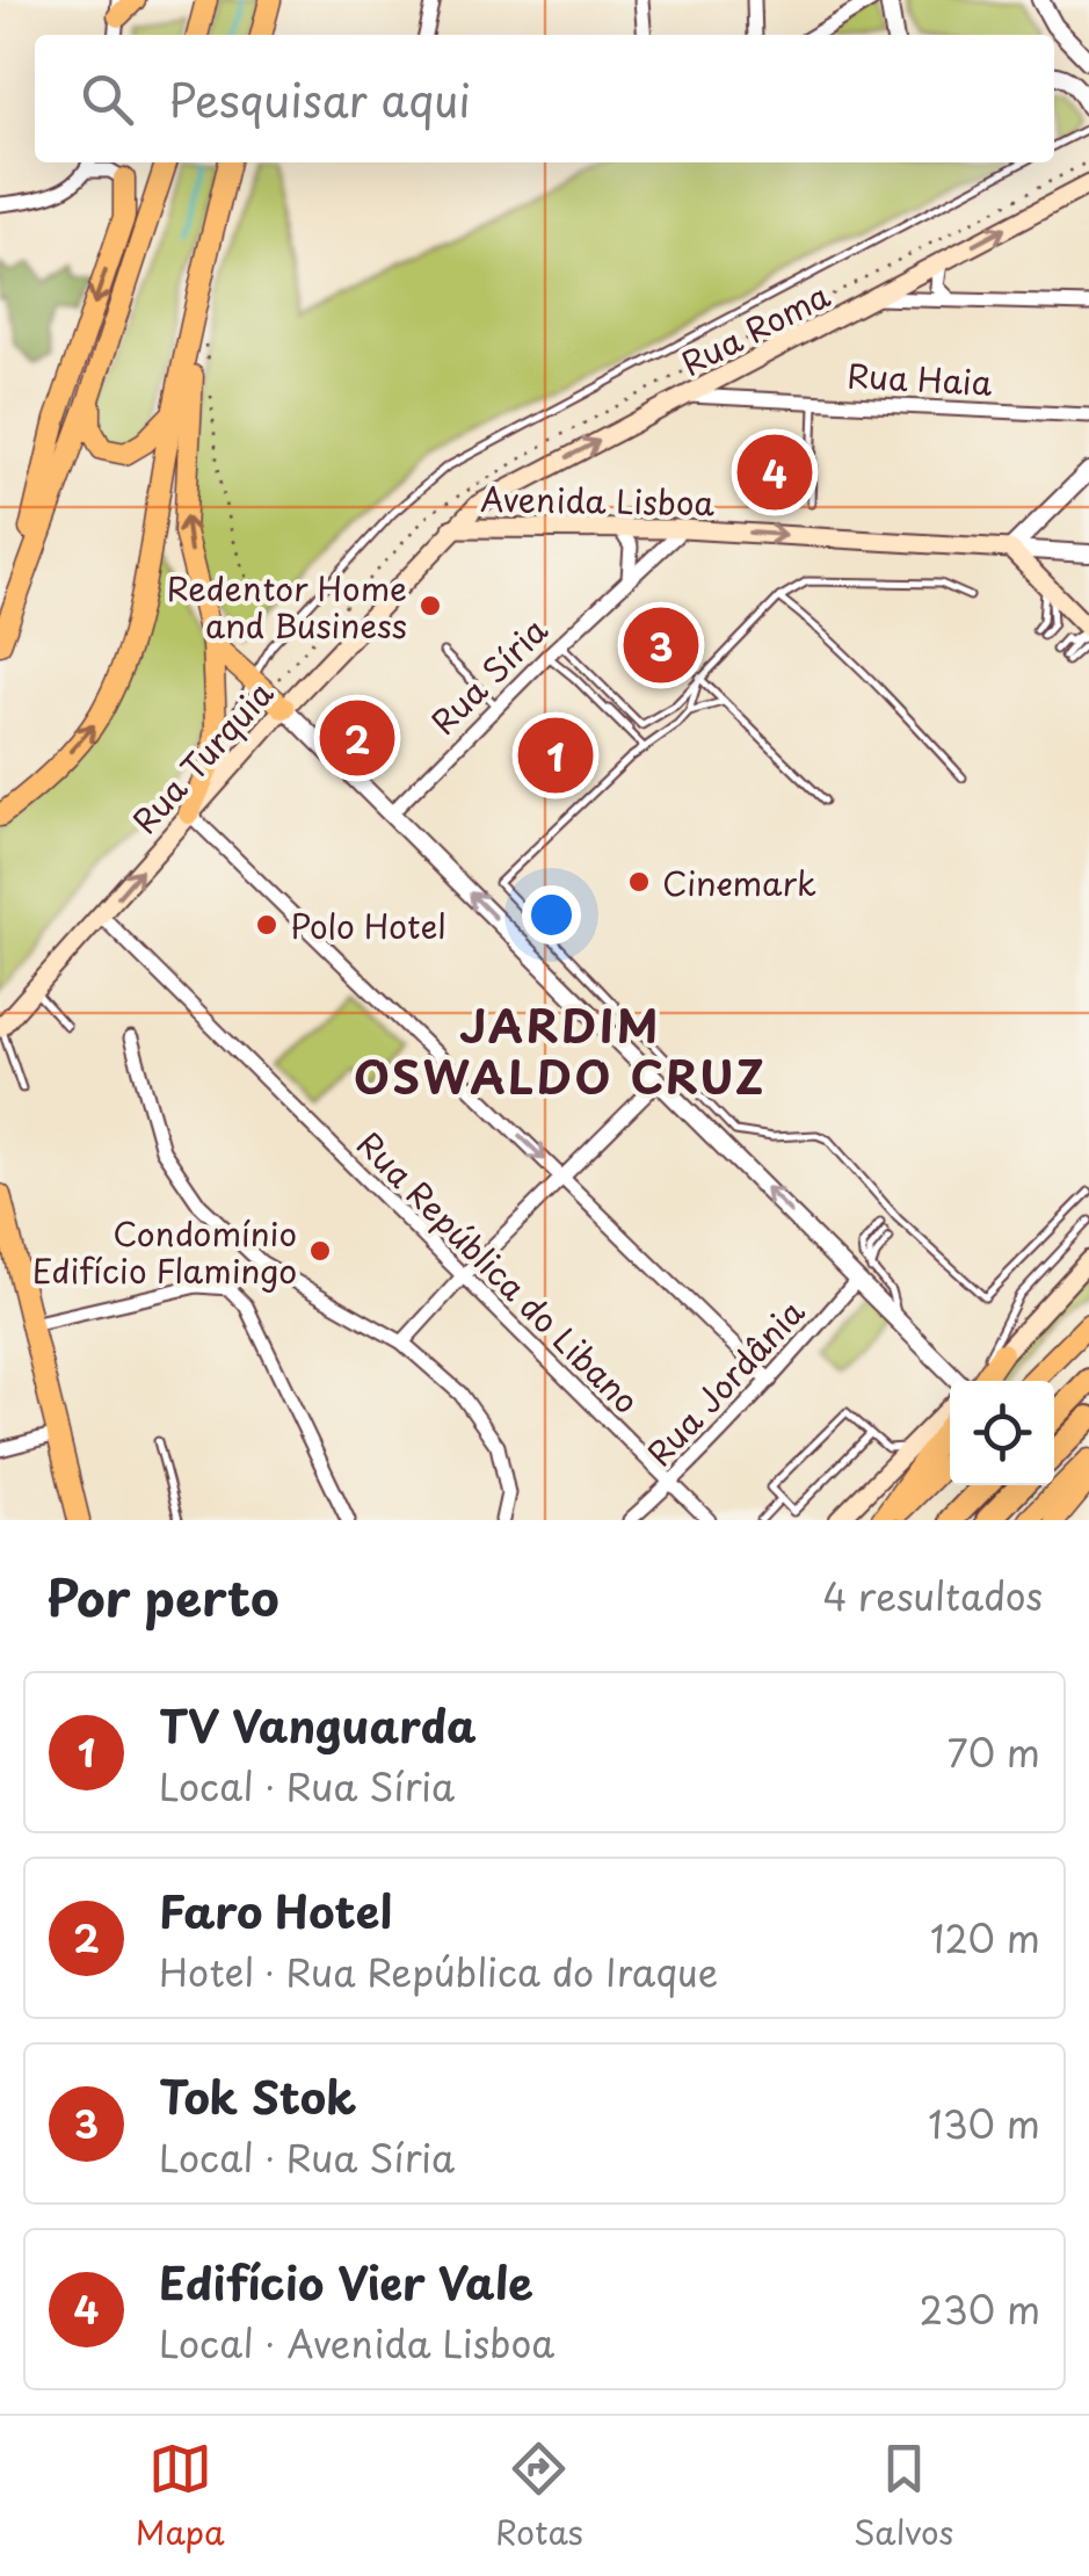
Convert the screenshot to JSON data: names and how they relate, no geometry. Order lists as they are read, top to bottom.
{
  "streets": {
    "main road": ["Rua Roma", "Avenida Lisboa", "Rua Turquia"],
    "street": [
      "Rua Haia",
      "Rua Síria",
      "Rua República do Libano",
      "Rua Jordânia"
    ]
  },
  "crossings": [
    ["Rua Roma", "Rua Haia"],
    ["Rua Roma", "Avenida Lisboa"],
    ["Rua Roma", "Rua Turquia"],
    ["Avenida Lisboa", "Rua Síria"],
    ["Avenida Lisboa", "Rua Turquia"],
    ["Rua Turquia", "Rua República do Libano"],
    ["Rua República do Libano", "Rua Jordânia"]
  ],
  "one_way": ["Rua Roma", "Avenida Lisboa"],
  "districts": ["JARDIM OSWALDO CRUZ"],
  "places": [
    "Redentor Home and Business",
    "Cinemark",
    "Polo Hotel",
    "Condomínio Edifício Flamingo"
  ],
  "page": {
    "search": "Pesquisar aqui",
    "pins": [
      "4",
      "3",
      "2",
      "1"
    ],
    "heading": ["Por perto", "4 resultados"],
    "list": [
      {
        "mark": "1",
        "name": "TV Vanguarda",
        "note": "Local · Rua Síria",
        "value": "70 m"
      },
      {
        "mark": "2",
        "name": "Faro Hotel",
        "note": "Hotel · Rua República do Iraque",
        "value": "120 m"
      },
      {
        "mark": "3",
        "name": "Tok Stok",
        "note": "Local · Rua Síria",
        "value": "130 m"
      },
      {
        "mark": "4",
        "name": "Edifício Vier Vale",
        "note": "Local · Avenida Lisboa",
        "value": "230 m"
      }
    ],
    "nav": ["Mapa", "Rotas", "Salvos"]
  }
}
